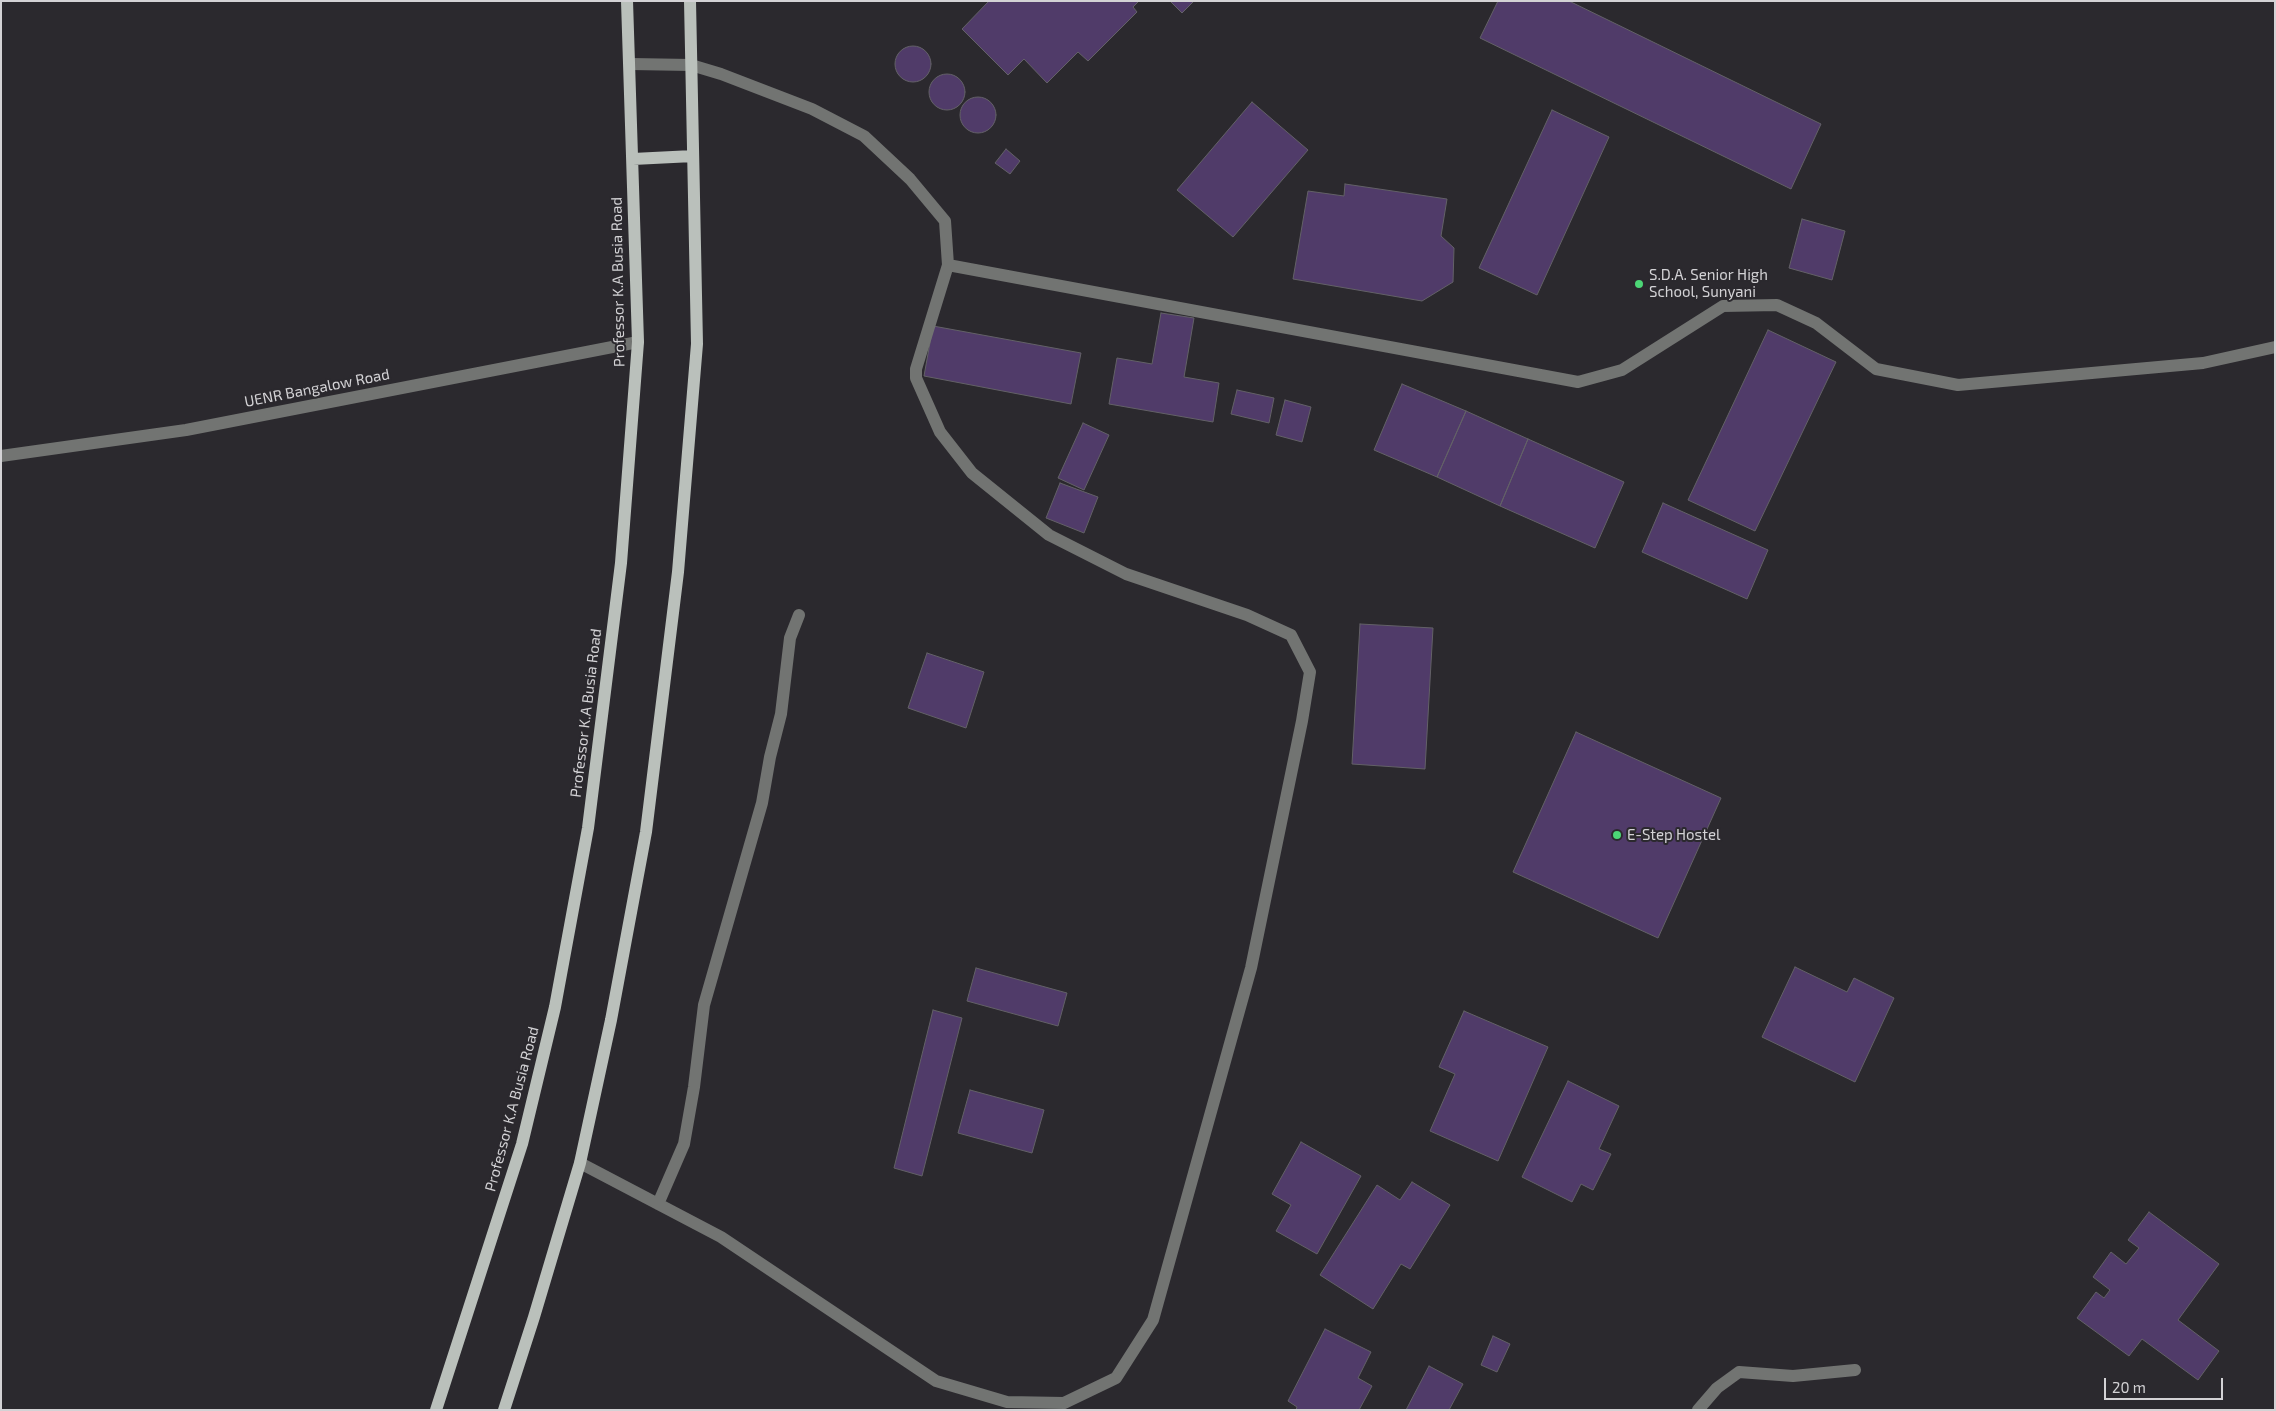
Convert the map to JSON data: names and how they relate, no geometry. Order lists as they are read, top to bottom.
{
  "streets": {
    "main road": ["Professor K.A Busia Road"],
    "street": ["UENR Bangalow Road"]
  },
  "crossings": [
    ["Professor K.A Busia Road", "UENR Bangalow Road"]
  ],
  "places": ["S.D.A. Senior High School, Sunyani", "E-Step Hostel"],
  "scale_bar": "20 m"
}
